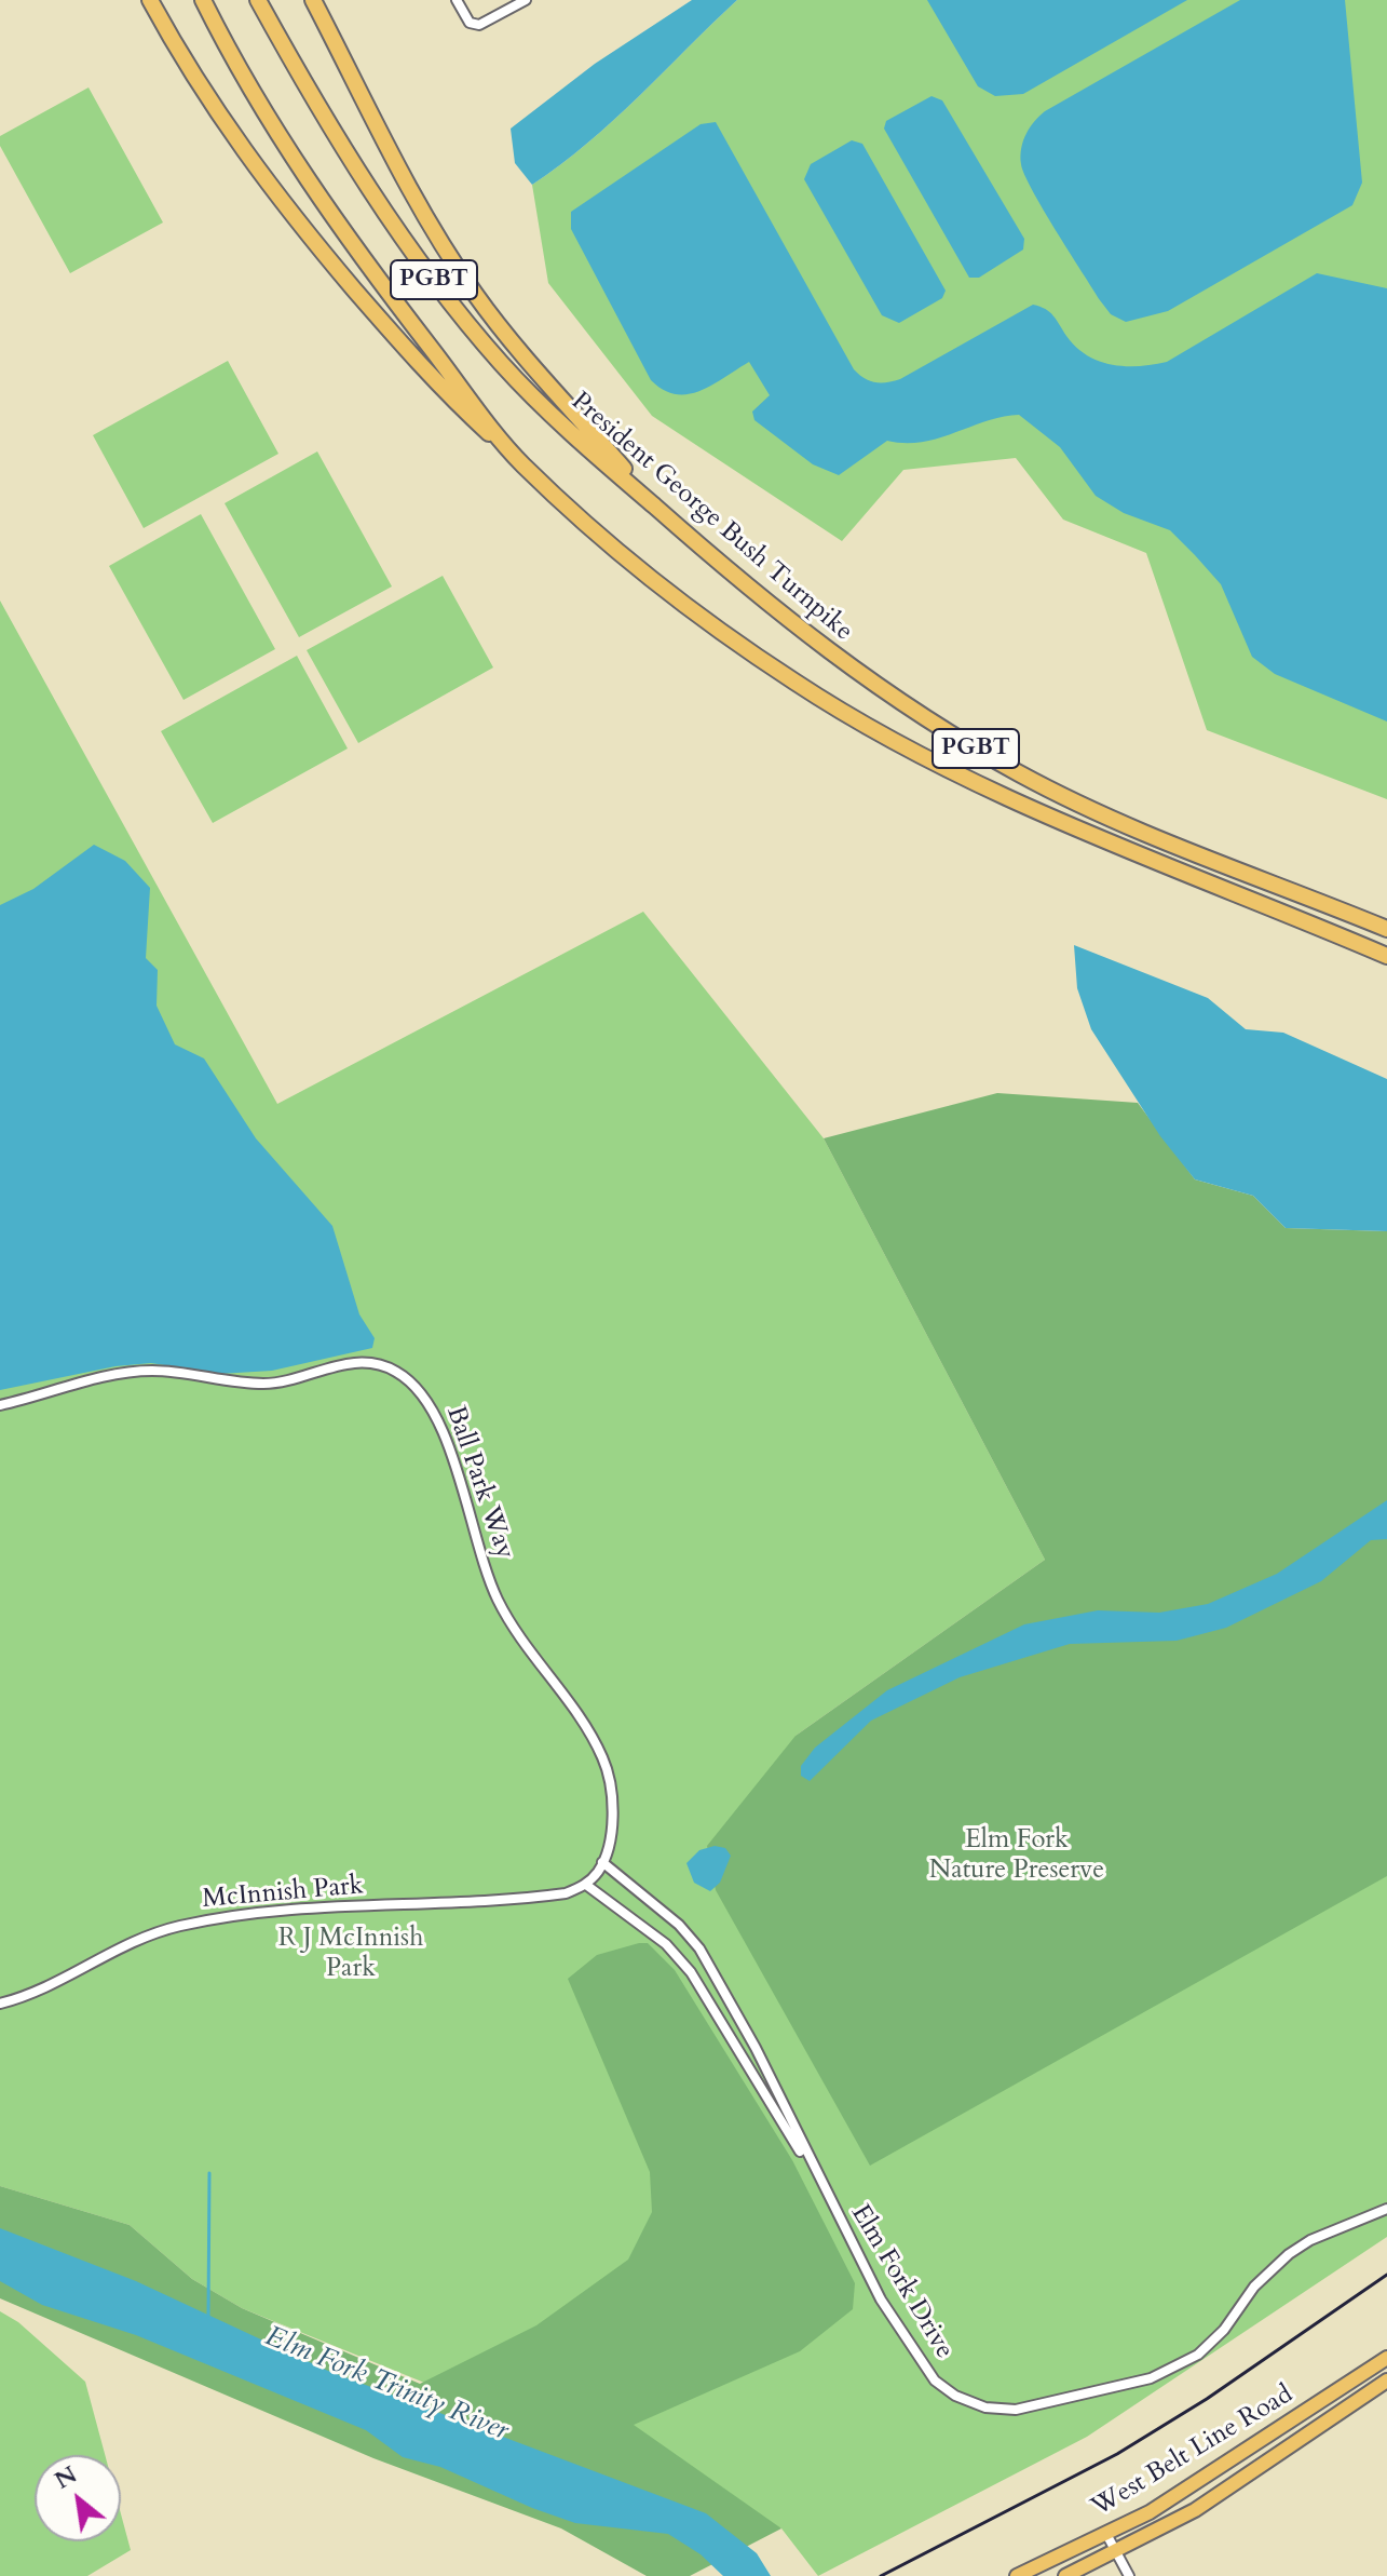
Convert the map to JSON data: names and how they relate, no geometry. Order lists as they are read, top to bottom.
{
  "streets": {
    "highway": ["PGBT", "President George Bush Turnpike"],
    "main road": ["West Belt Line Road"],
    "street": ["Ball Park Way", "McInnish Park", "Elm Fork Drive"]
  },
  "crossings": [
    ["Ball Park Way", "McInnish Park"],
    ["Ball Park Way", "Elm Fork Drive"],
    ["McInnish Park", "Elm Fork Drive"]
  ],
  "water": ["Elm Fork Trinity River"],
  "parks": ["Elm Fork Nature Preserve", "R J McInnish Park"],
  "north": "top left"
}
